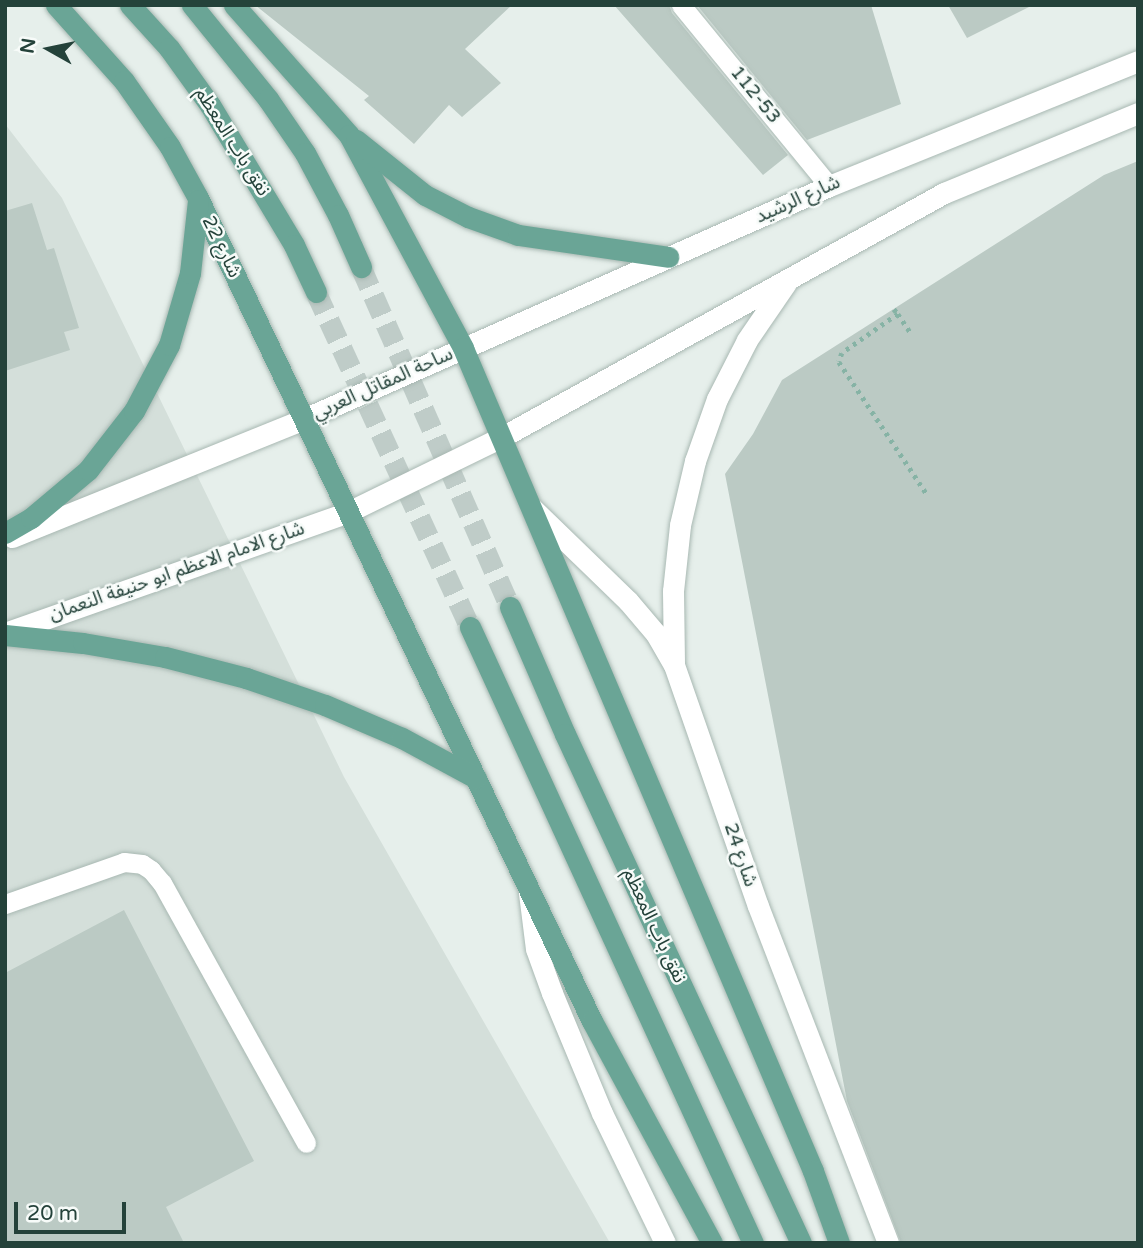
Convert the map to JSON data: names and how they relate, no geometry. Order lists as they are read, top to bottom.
{
  "streets": {
    "main road": [
      "نفق باب المعظم",
      "شارع الرشيد",
      "شارع 22",
      "ساحة المقاتل العربي",
      "شارع الامام الاعظم ابو حنيفة النعمان",
      "شارع 24"
    ],
    "lane": ["112-53"]
  },
  "crossings": [
    ["112-53", "شارع الرشيد"],
    ["شارع الرشيد", "ساحة المقاتل العربي"],
    ["شارع 22", "ساحة المقاتل العربي"],
    ["شارع 22", "شارع الامام الاعظم ابو حنيفة النعمان"]
  ],
  "scale_bar": "20 m",
  "north": "left"
}
